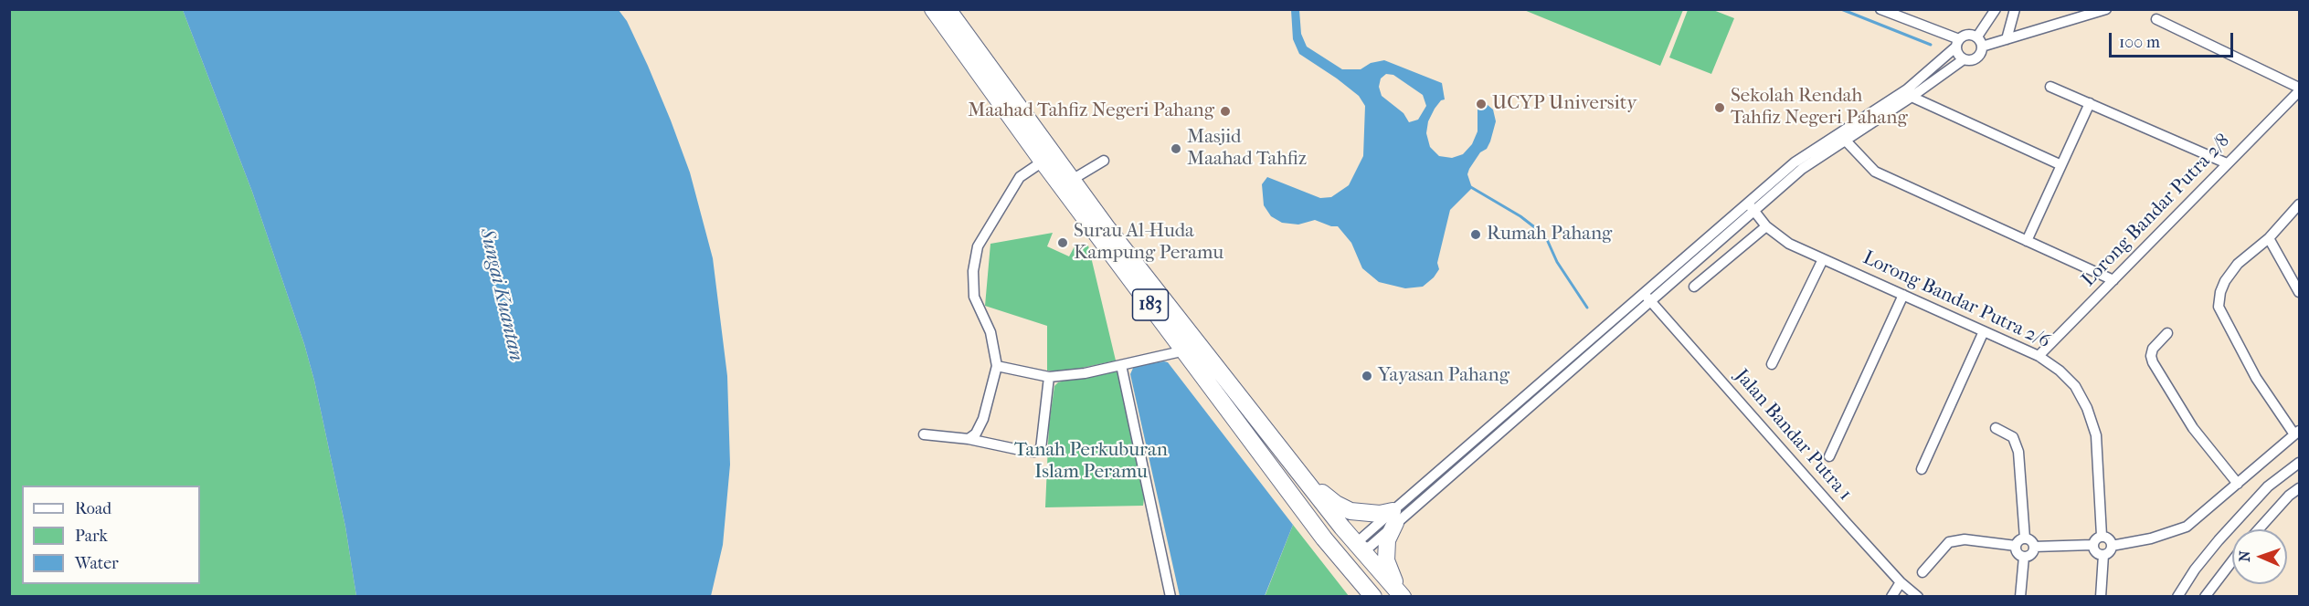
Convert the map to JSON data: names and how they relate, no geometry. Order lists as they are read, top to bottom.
{
  "streets": {
    "highway": ["183"],
    "street": ["Lorong Bandar Putra 2/8", "Lorong Bandar Putra 2/6", "Jalan Bandar Putra 1"]
  },
  "crossings": [
    ["Lorong Bandar Putra 2/8", "Lorong Bandar Putra 2/6"]
  ],
  "water": ["Sungai Kuantan"],
  "parks": ["Tanah Perkuburan Islam Peramu"],
  "places": [
    "UCYP University",
    "Sekolah Rendah Tahfiz Negeri Pahang",
    "Maahad Tahfiz Negeri Pahang",
    "Masjid Maahad Tahfiz",
    "Rumah Pahang",
    "Surau Al-Huda Kampung Peramu",
    "Yayasan Pahang"
  ],
  "legend": ["Road", "Park", "Water"],
  "scale_bar": "100 m",
  "north": "left"
}
